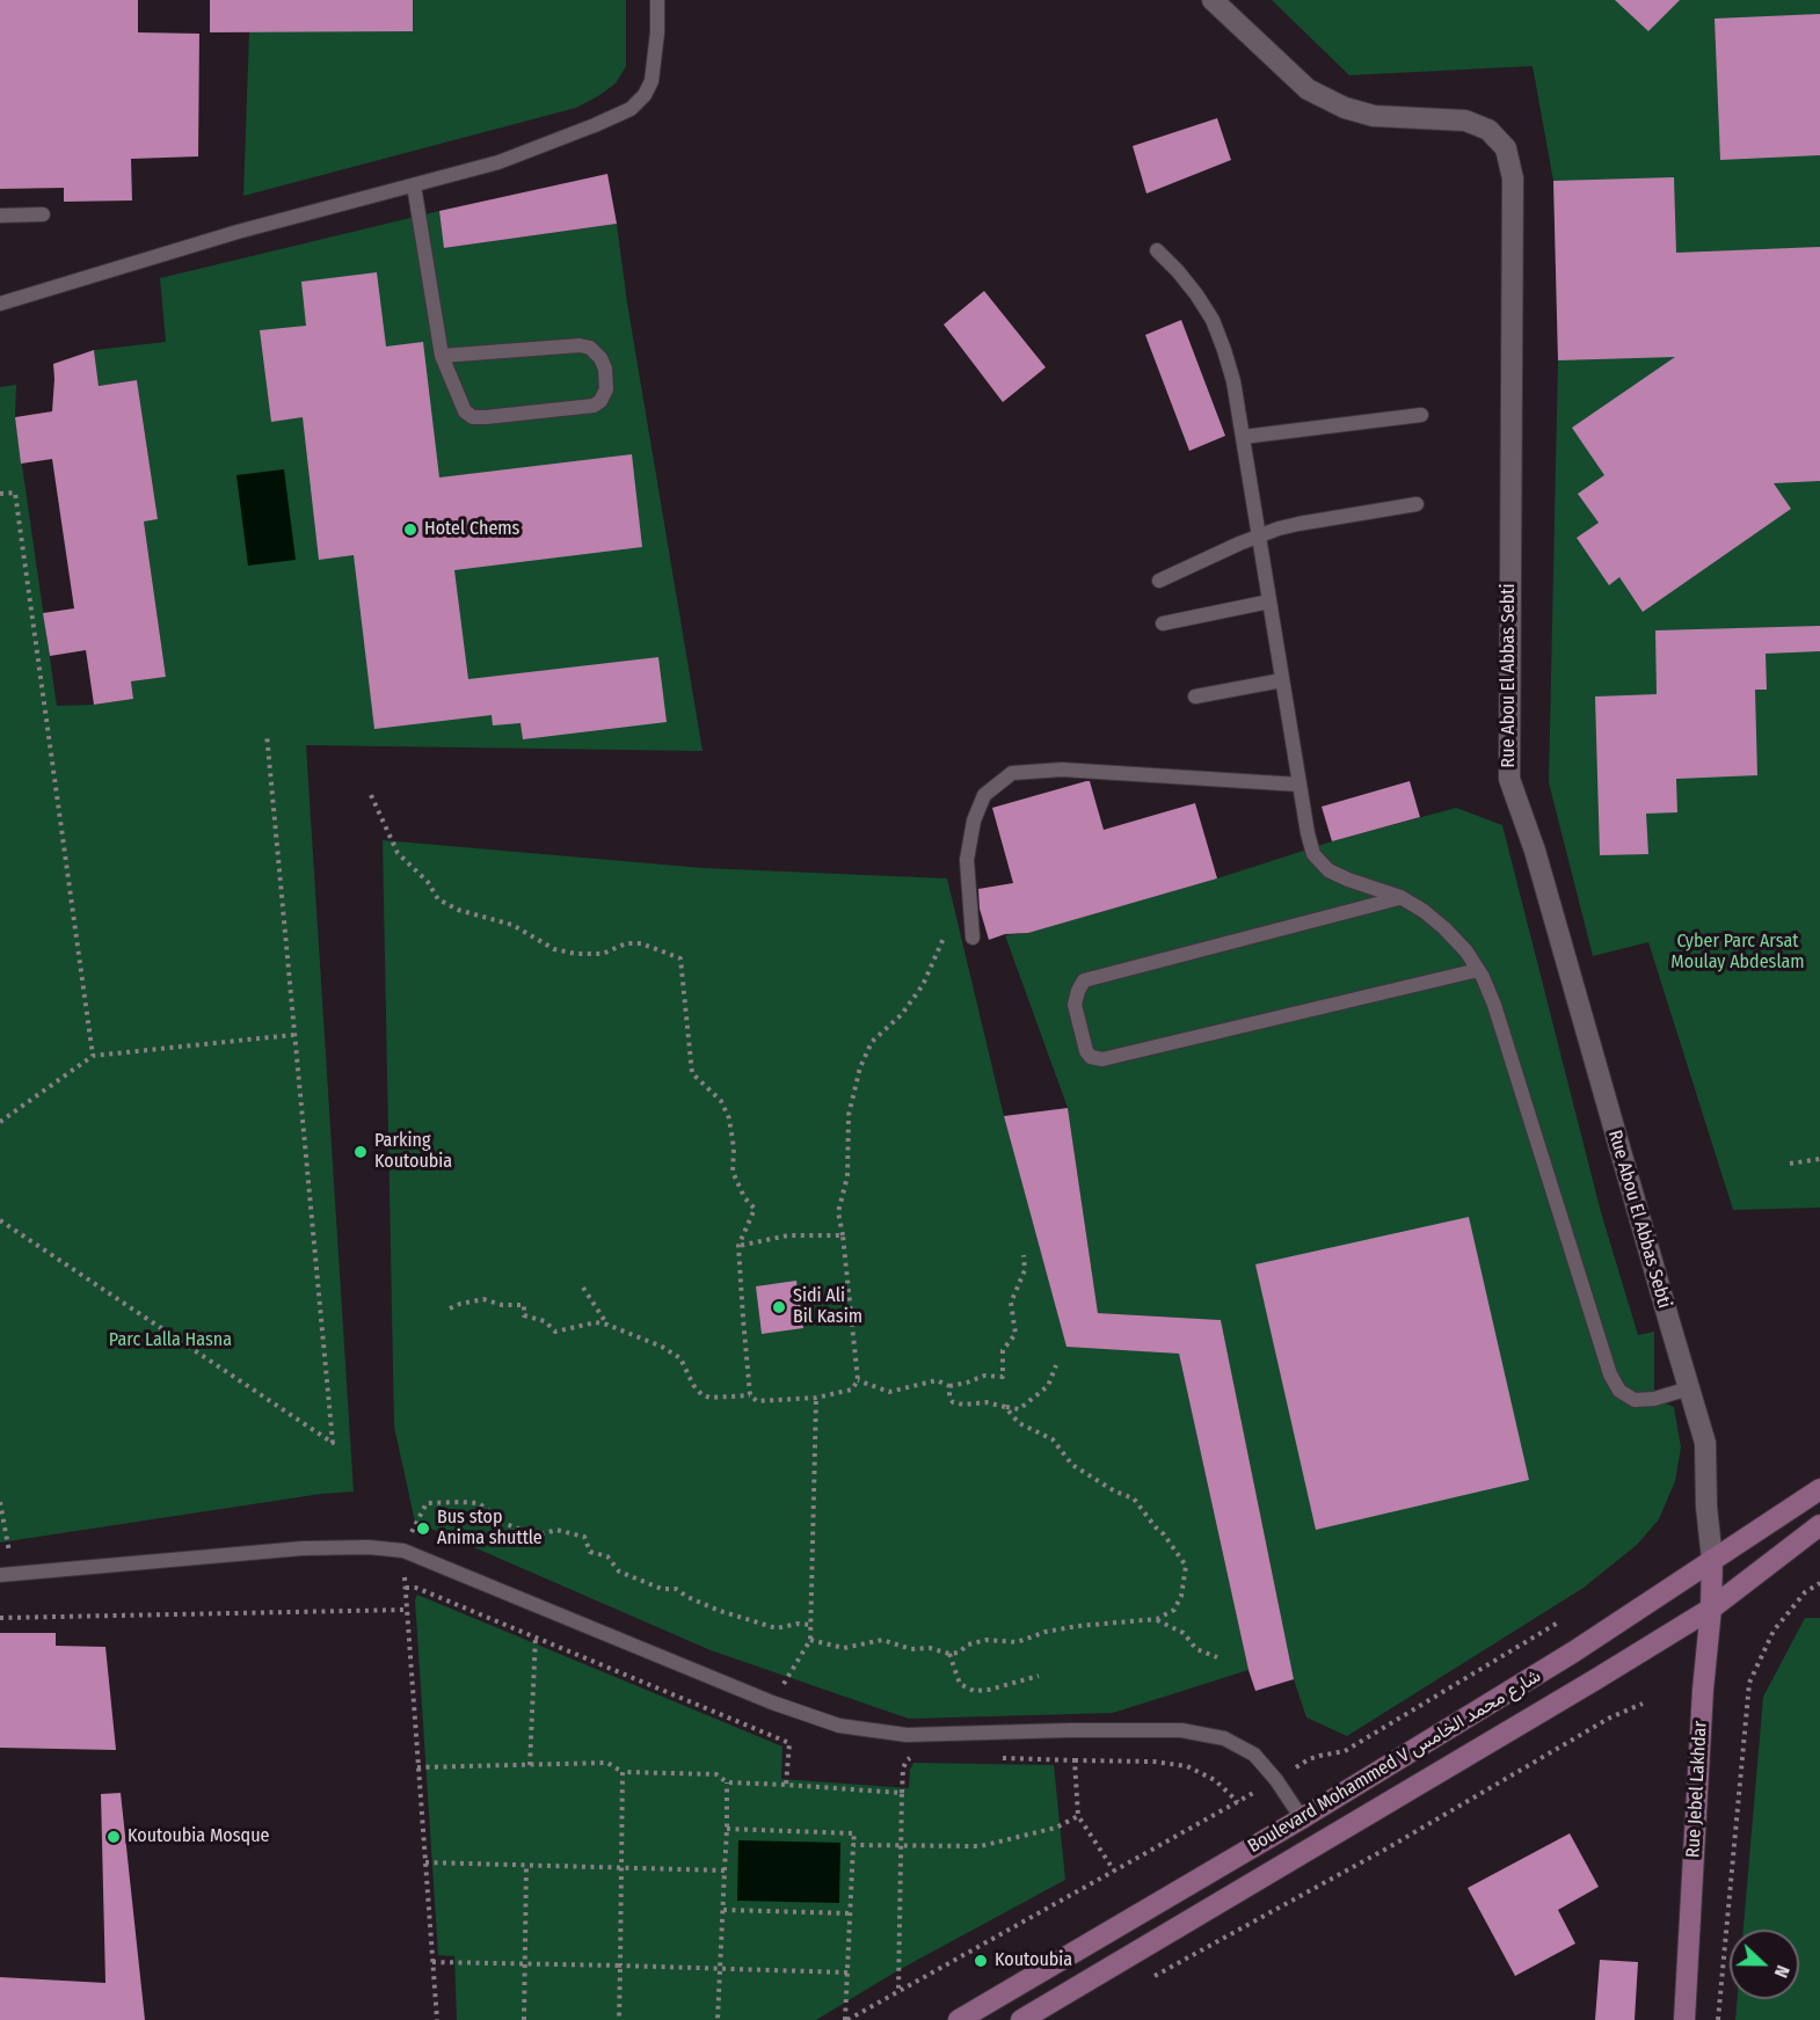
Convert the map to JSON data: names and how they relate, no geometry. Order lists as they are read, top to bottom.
{
  "streets": {
    "main road": ["Boulevard Mohammed V شارع محمد الخامس", "Rue Jebel Lakhdar"],
    "street": ["Rue Abou El Abbas Sebti"]
  },
  "crossings": [
    ["Rue Abou El Abbas Sebti", "Boulevard Mohammed V شارع محمد الخامس"],
    ["Rue Abou El Abbas Sebti", "Rue Jebel Lakhdar"],
    ["Boulevard Mohammed V شارع محمد الخامس", "Rue Jebel Lakhdar"]
  ],
  "parks": ["Cyber Parc Arsat Moulay Abdeslam", "Parc Lalla Hasna"],
  "places": [
    "Hotel Chems",
    "Parking Koutoubia",
    "Sidi Ali Bil Kasim",
    "Bus stop Anima shuttle",
    "Koutoubia Mosque",
    "Koutoubia"
  ],
  "north": "right"
}
